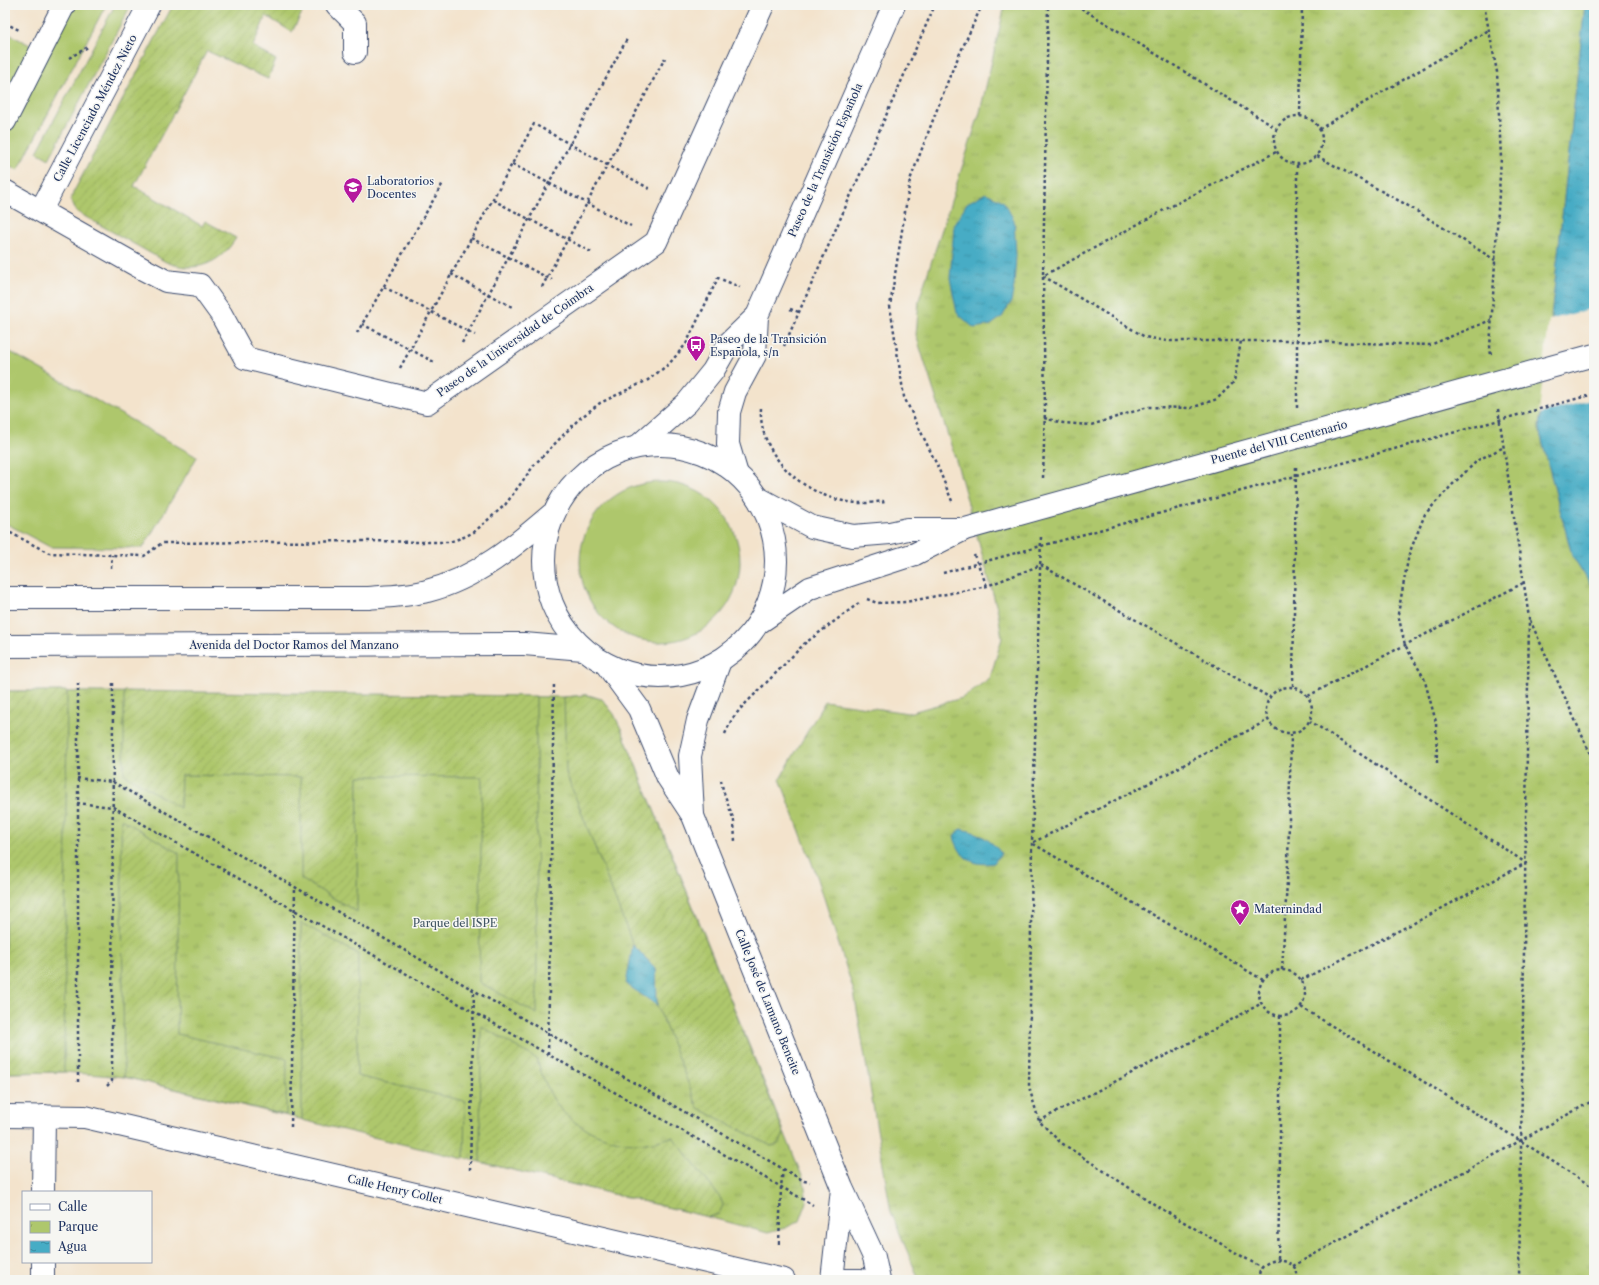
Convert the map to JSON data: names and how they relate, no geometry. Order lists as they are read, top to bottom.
{
  "streets": {
    "main road": [
      "Calle Licenciado Méndez Nieto",
      "Paseo de la Transición Española",
      "Paseo de la Universidad de Coimbra",
      "Puente del VIII Centenario",
      "Avenida del Doctor Ramos del Manzano",
      "Calle José de Lamano Beneite",
      "Calle Henry Collet"
    ]
  },
  "crossings": [
    ["Calle Licenciado Méndez Nieto", "Paseo de la Universidad de Coimbra"]
  ],
  "parks": ["Parque del ISPE"],
  "places": {
    "school or university": ["Laboratorios Docentes"],
    "bus stop": ["Paseo de la Transición Española, s/n"],
    "place": ["Maternindad"]
  },
  "legend": ["Calle", "Parque", "Agua"]
}
